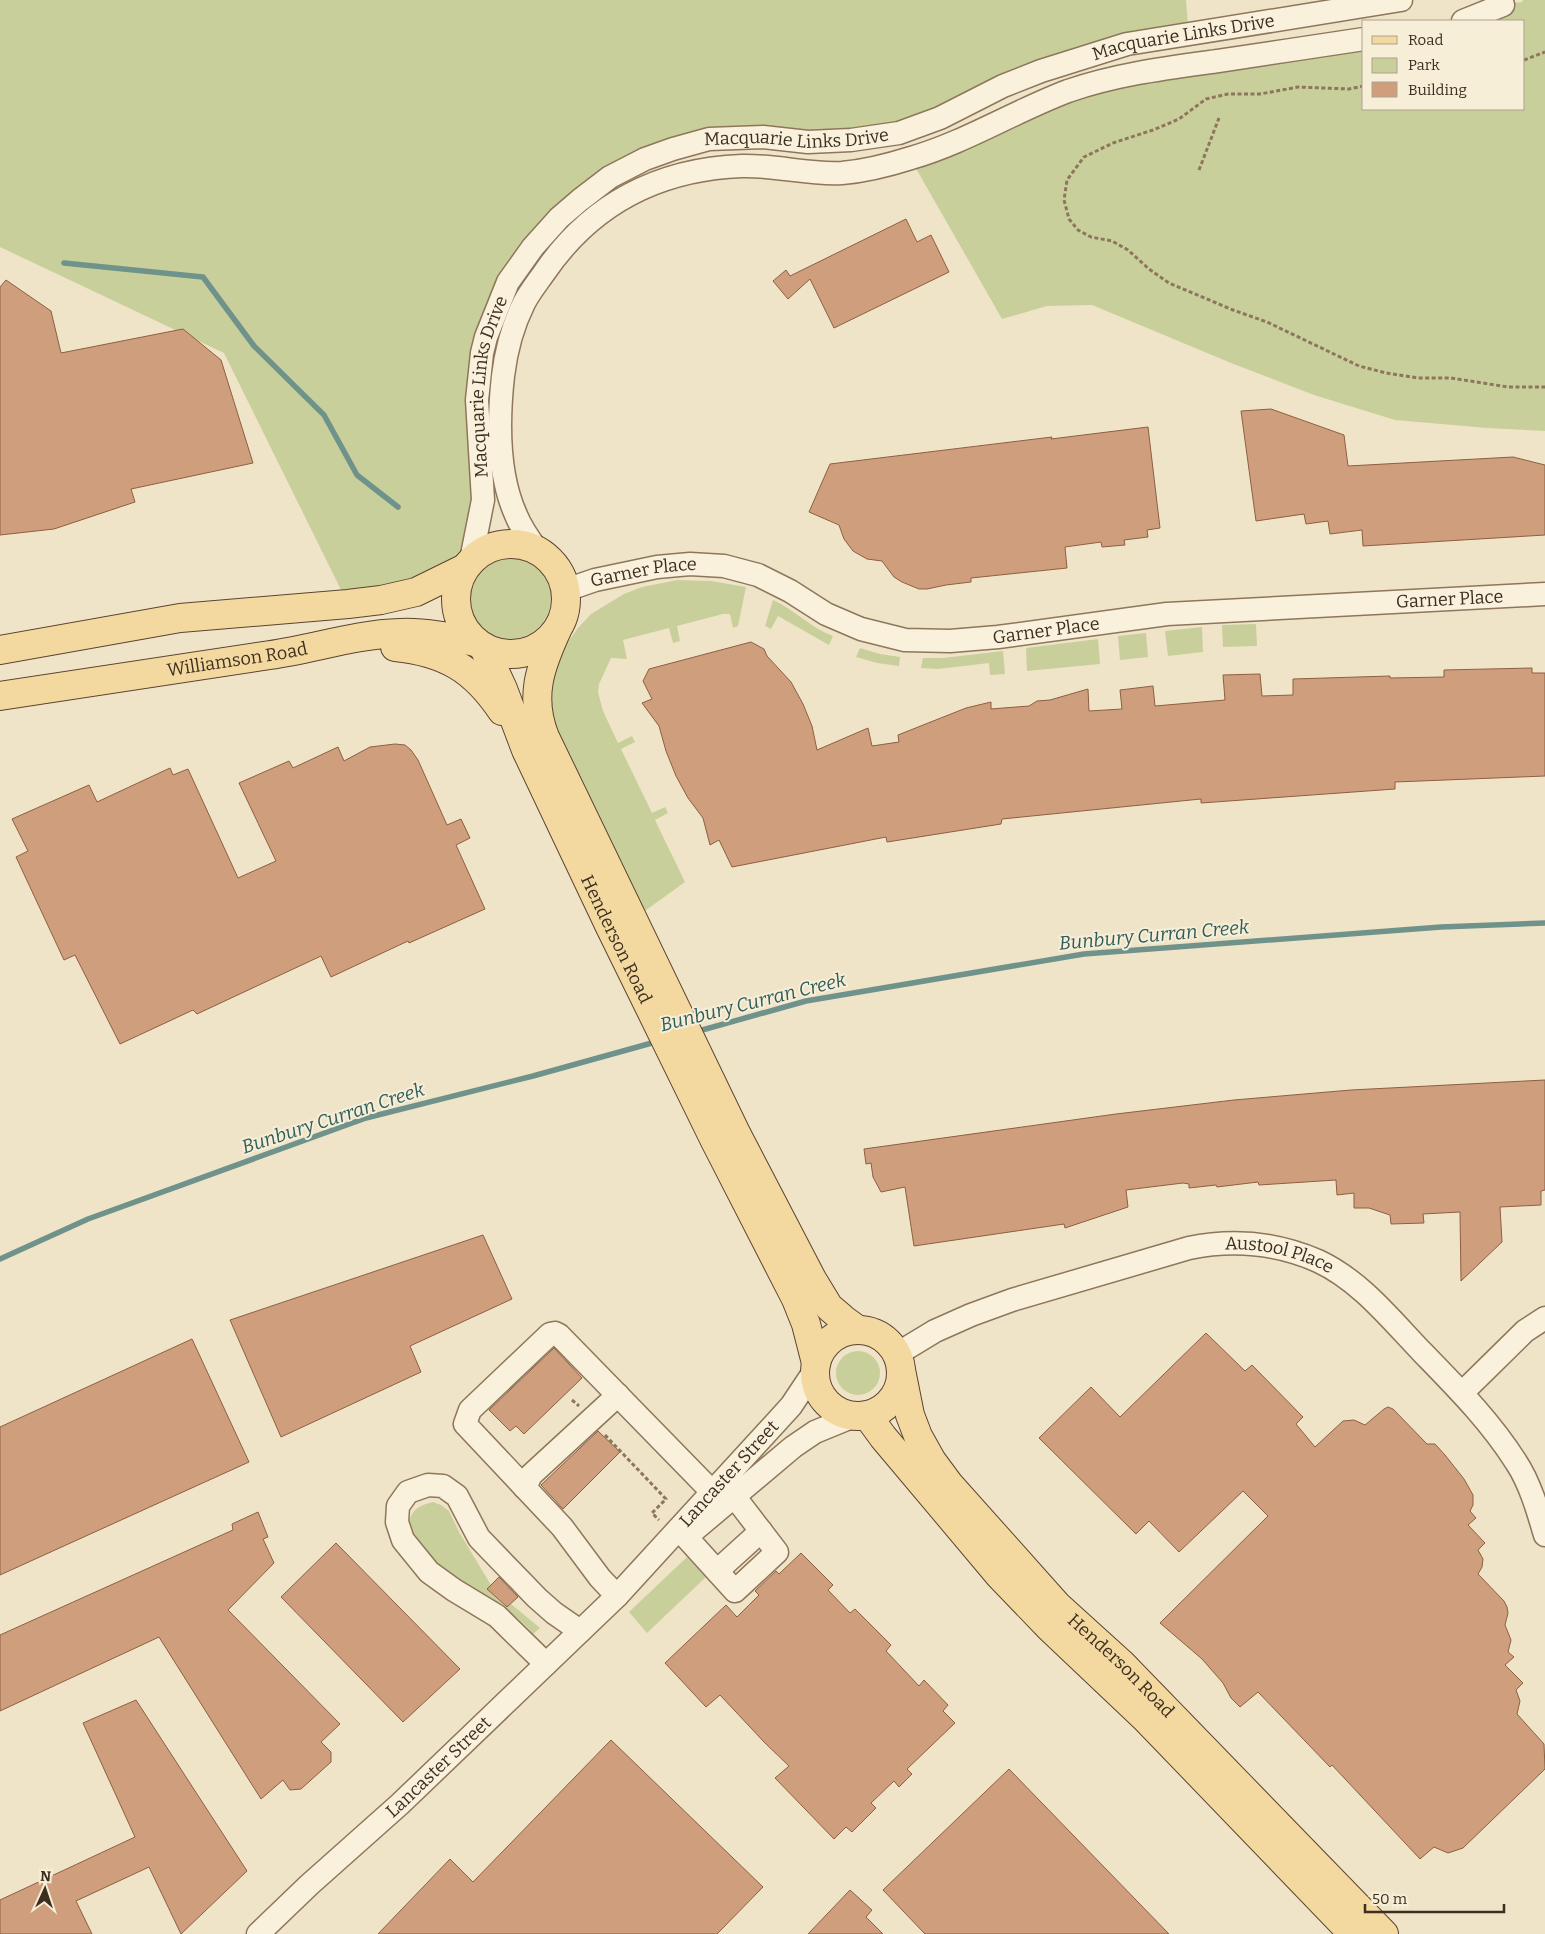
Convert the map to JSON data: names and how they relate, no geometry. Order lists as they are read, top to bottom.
{
  "streets": {
    "main road": ["Williamson Road", "Henderson Road"],
    "street": [
      "Macquarie Links Drive",
      "Garner Place",
      "Austool Place",
      "Lancaster Street"
    ]
  },
  "crossings": [
    ["Macquarie Links Drive", "Garner Place"],
    ["Macquarie Links Drive", "Williamson Road"],
    ["Macquarie Links Drive", "Henderson Road"],
    ["Garner Place", "Williamson Road"],
    ["Garner Place", "Henderson Road"],
    ["Williamson Road", "Henderson Road"],
    ["Henderson Road", "Austool Place"],
    ["Henderson Road", "Lancaster Street"],
    ["Austool Place", "Lancaster Street"]
  ],
  "water": ["Bunbury Curran Creek"],
  "legend": ["Road", "Park", "Building"],
  "scale_bar": "50 m",
  "north": "top"
}
